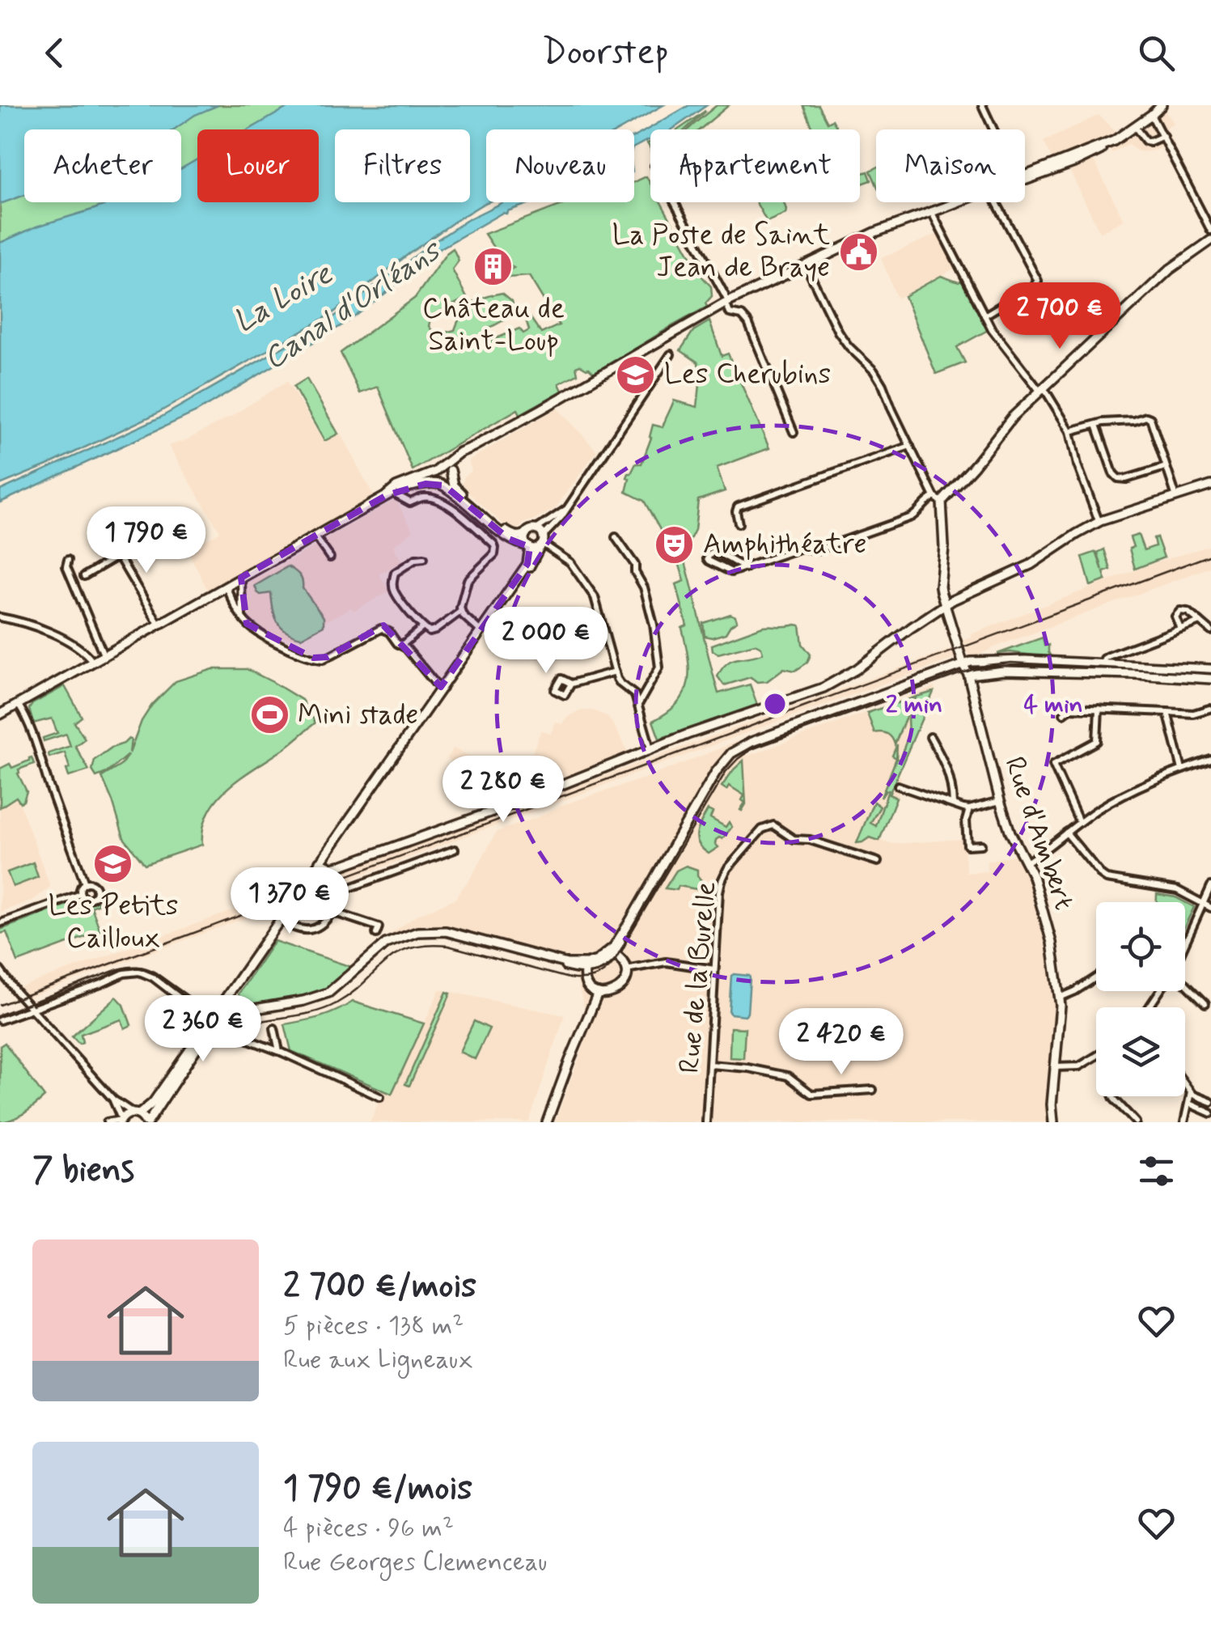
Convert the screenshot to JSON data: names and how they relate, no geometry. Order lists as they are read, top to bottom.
{
  "streets": {
    "main road": ["Rue d'Ambert"],
    "street": ["Rue de la Burelle"]
  },
  "water": ["La Loire", "Canal d'Orléans"],
  "places": {
    "public building": ["La Poste de Saint Jean de Braye"],
    "building": ["Château de Saint-Loup"],
    "school or university": ["Les Cherubins", "Les Petits Cailloux"],
    "theatre": ["Amphithéatre"],
    "sports": ["Mini stade"]
  },
  "page": {
    "header": "Doorstep",
    "chip": [
      "Acheter",
      "Louer",
      "Filtres",
      "Nouveau",
      "Appartement",
      "Maison"
    ],
    "price": [
      "2 700 €",
      "1 790 €",
      "2 000 €",
      "2 280 €",
      "1 370 €",
      "2 360 €",
      "2 420 €"
    ],
    "heading": "7 biens",
    "list": [
      {
        "name": "2 700 €/mois",
        "note": "5 pièces · 138 m² · Rue aux Ligneaux"
      },
      {
        "name": "1 790 €/mois",
        "note": "4 pièces · 96 m² · Rue Georges Clemenceau"
      }
    ]
  },
  "rings": ["2 min", "4 min"]
}
